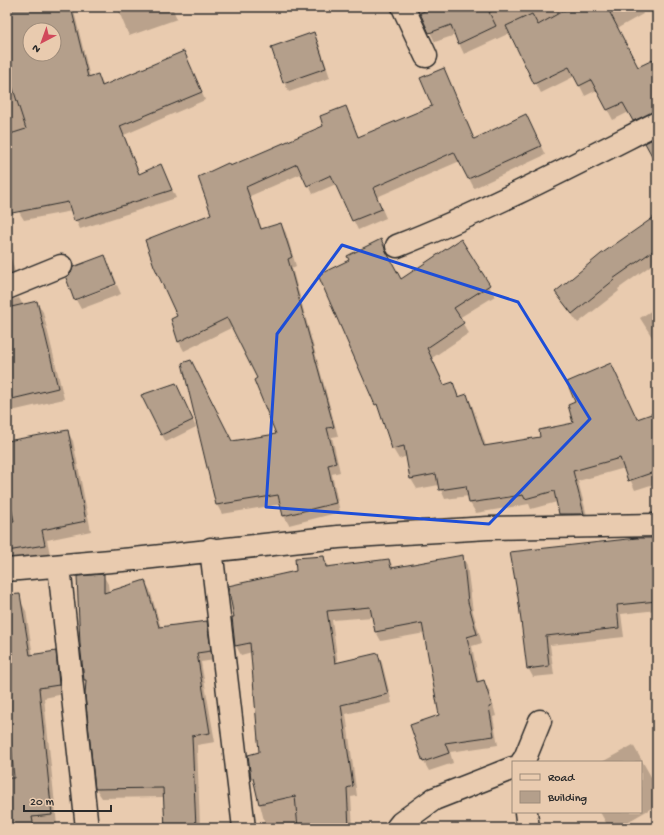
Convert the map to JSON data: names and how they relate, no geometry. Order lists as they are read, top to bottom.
{
  "legend": ["Road", "Building"],
  "scale_bar": "20 m",
  "north": "bottom left"
}
